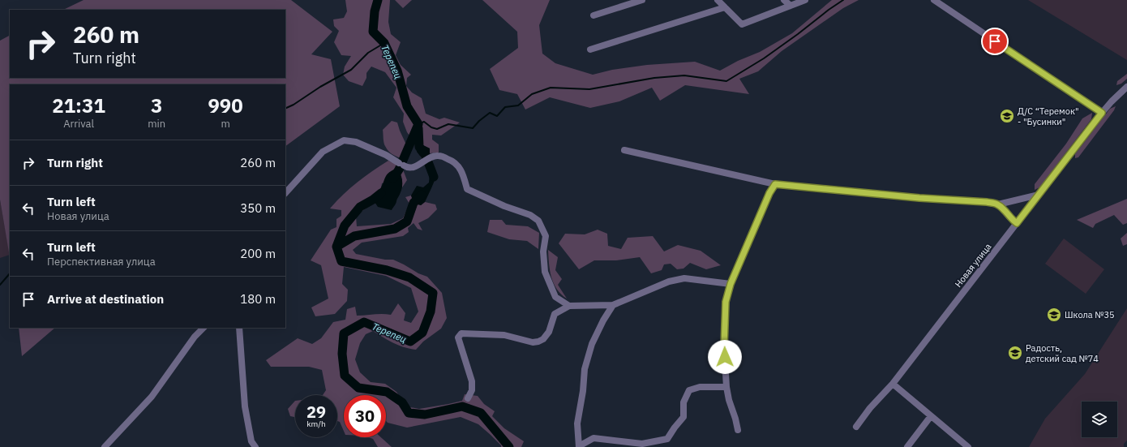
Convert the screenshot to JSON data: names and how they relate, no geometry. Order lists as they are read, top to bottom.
{
  "streets": {
    "street": ["Новая улица"]
  },
  "water": ["Терепец"],
  "places": {
    "school or university": ["Д/С “Теремок\" - \"Бусинки\"", "Школа №35", "Радость, детский сад №74"]
  },
  "page": {
    "turn": ["260 m", "Turn right"],
    "eta": [
      "21:31",
      "Arrival",
      "3",
      "min",
      "990",
      "m"
    ],
    "list": [
      {
        "name": "Turn right",
        "value": "260 m"
      },
      {
        "name": "Turn left",
        "note": "Новая улица",
        "value": "350 m"
      },
      {
        "name": "Turn left",
        "note": "Перспективная улица",
        "value": "200 m"
      },
      {
        "name": "Arrive at destination",
        "value": "180 m"
      }
    ],
    "speed": "29 km/h",
    "limit": "30"
  }
}
